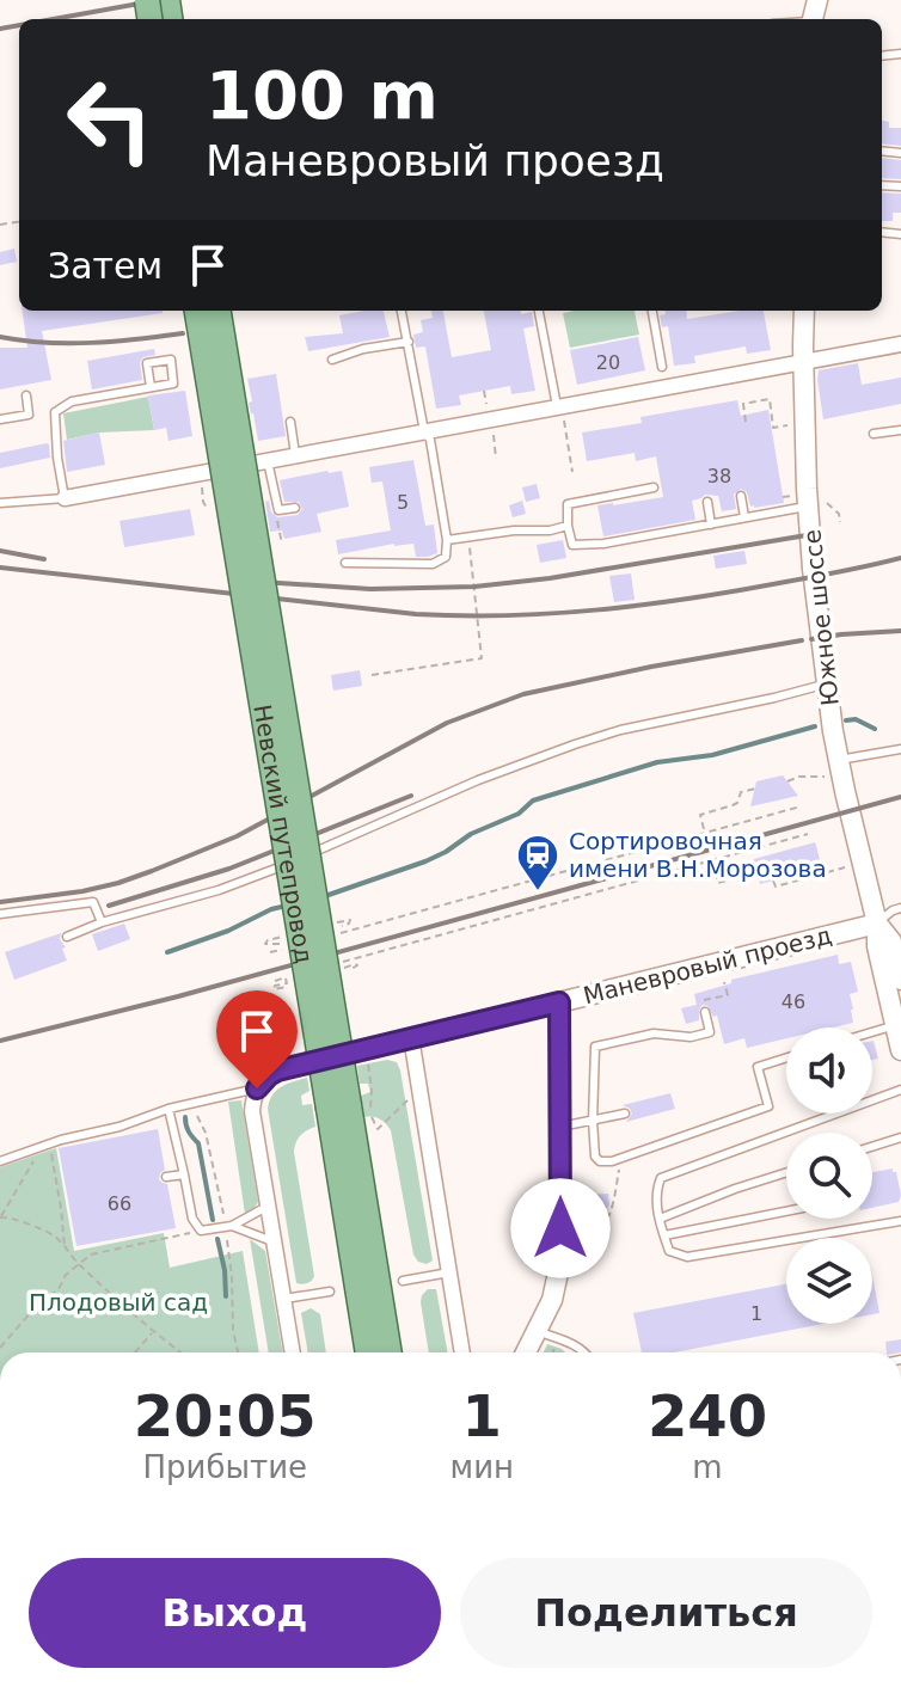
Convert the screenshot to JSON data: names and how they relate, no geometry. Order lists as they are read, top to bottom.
{
  "streets": {
    "main road": ["Невский путепровод"],
    "street": ["Южное шоссе", "Маневровый проезд"]
  },
  "crossings": [
    ["Южное шоссе", "Маневровый проезд"]
  ],
  "parks": ["Плодовый сад"],
  "places": {
    "station": ["Сортировочная имени В.Н.Морозова"]
  },
  "house_numbers": [
    "20",
    "38",
    "5",
    "46",
    "66",
    "1"
  ],
  "page": {
    "turn": ["100 m", "Маневровый проезд"],
    "then": "Затем",
    "eta": [
      "20:05",
      "Прибытие",
      "1",
      "мин",
      "240",
      "m"
    ],
    "buttons": ["Выход", "Поделиться"]
  }
}
